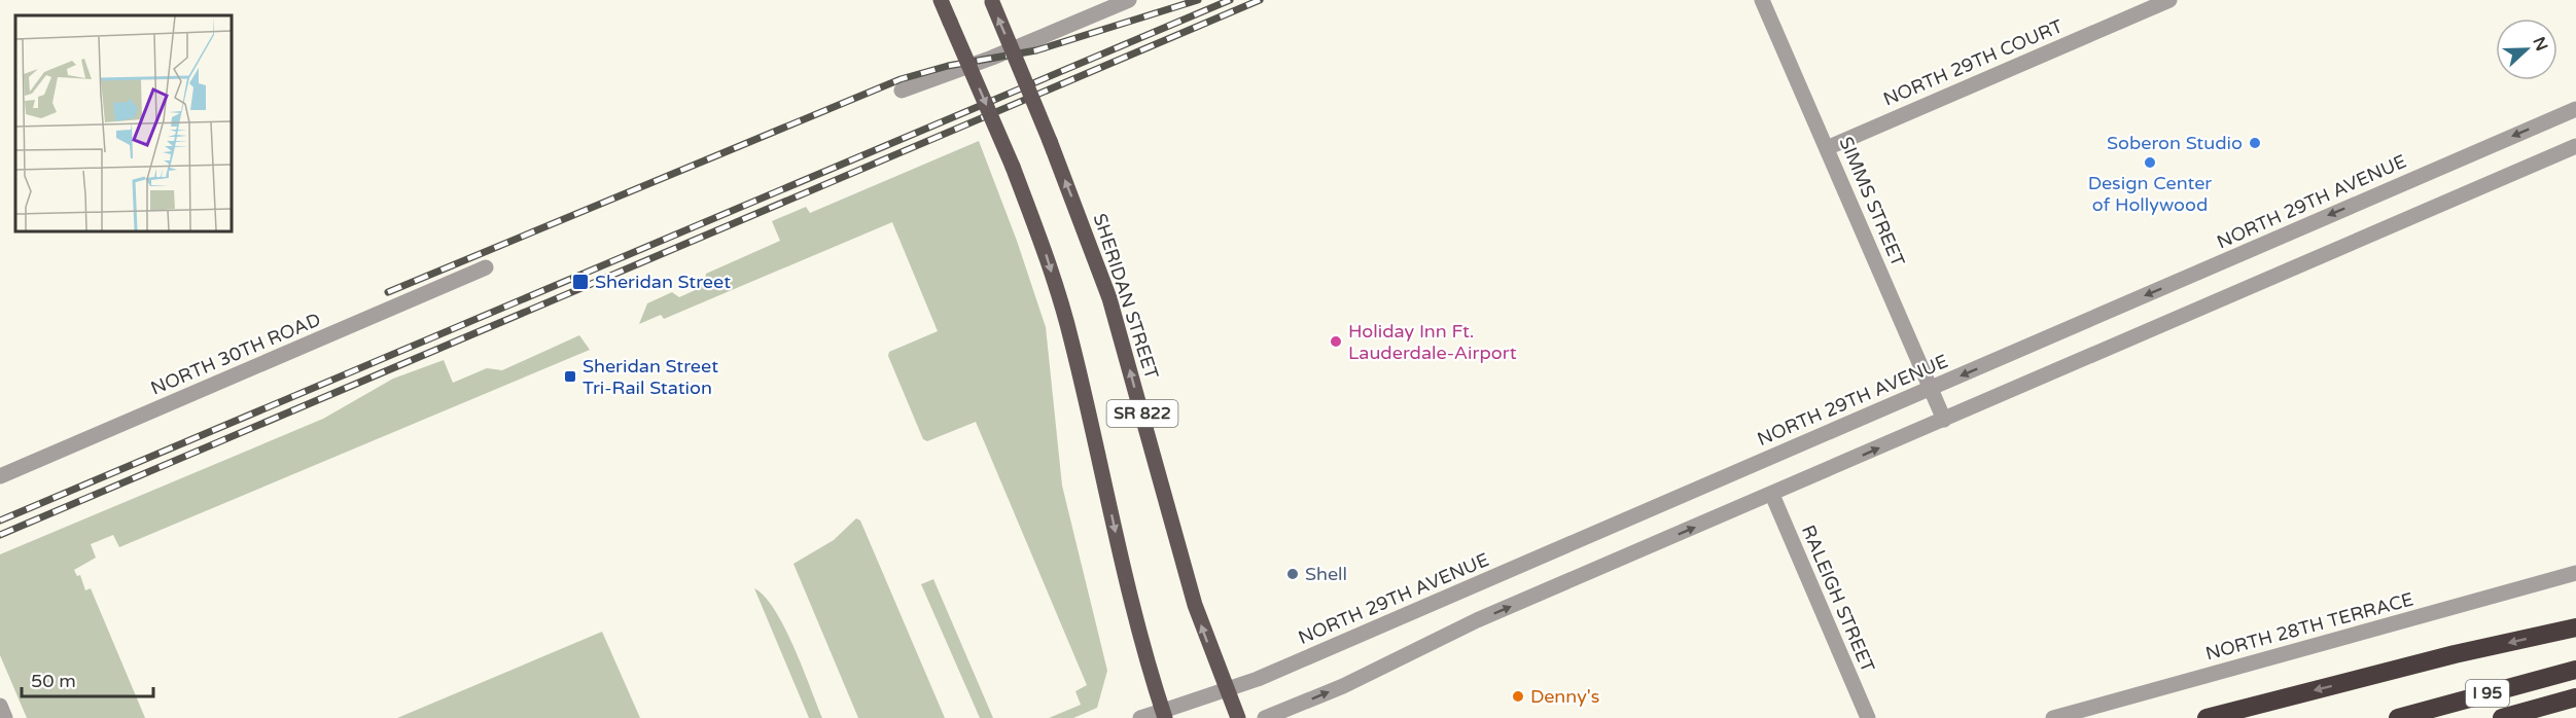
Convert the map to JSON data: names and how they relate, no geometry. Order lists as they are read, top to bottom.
{
  "streets": {
    "highway": ["I 95"],
    "main road": ["SHERIDAN STREET", "SR 822"],
    "street": [
      "NORTH 29TH COURT",
      "SIMMS STREET",
      "NORTH 29TH AVENUE",
      "NORTH 30TH ROAD",
      "RALEIGH STREET",
      "NORTH 28TH TERRACE"
    ]
  },
  "crossings": [
    ["NORTH 29TH COURT", "SIMMS STREET"],
    ["SIMMS STREET", "NORTH 29TH AVENUE"],
    ["NORTH 29TH AVENUE", "SHERIDAN STREET"],
    ["NORTH 29TH AVENUE", "SR 822"]
  ],
  "places": {
    "other": [
      "Soberon Studio",
      "Design Center of Hollywood",
      "Holiday Inn Ft. Lauderdale-Airport",
      "Shell",
      "Denny's"
    ],
    "transit": ["Sheridan Street", "Sheridan Street Tri-Rail Station"]
  },
  "scale_bar": "50 m",
  "north": "right"
}
